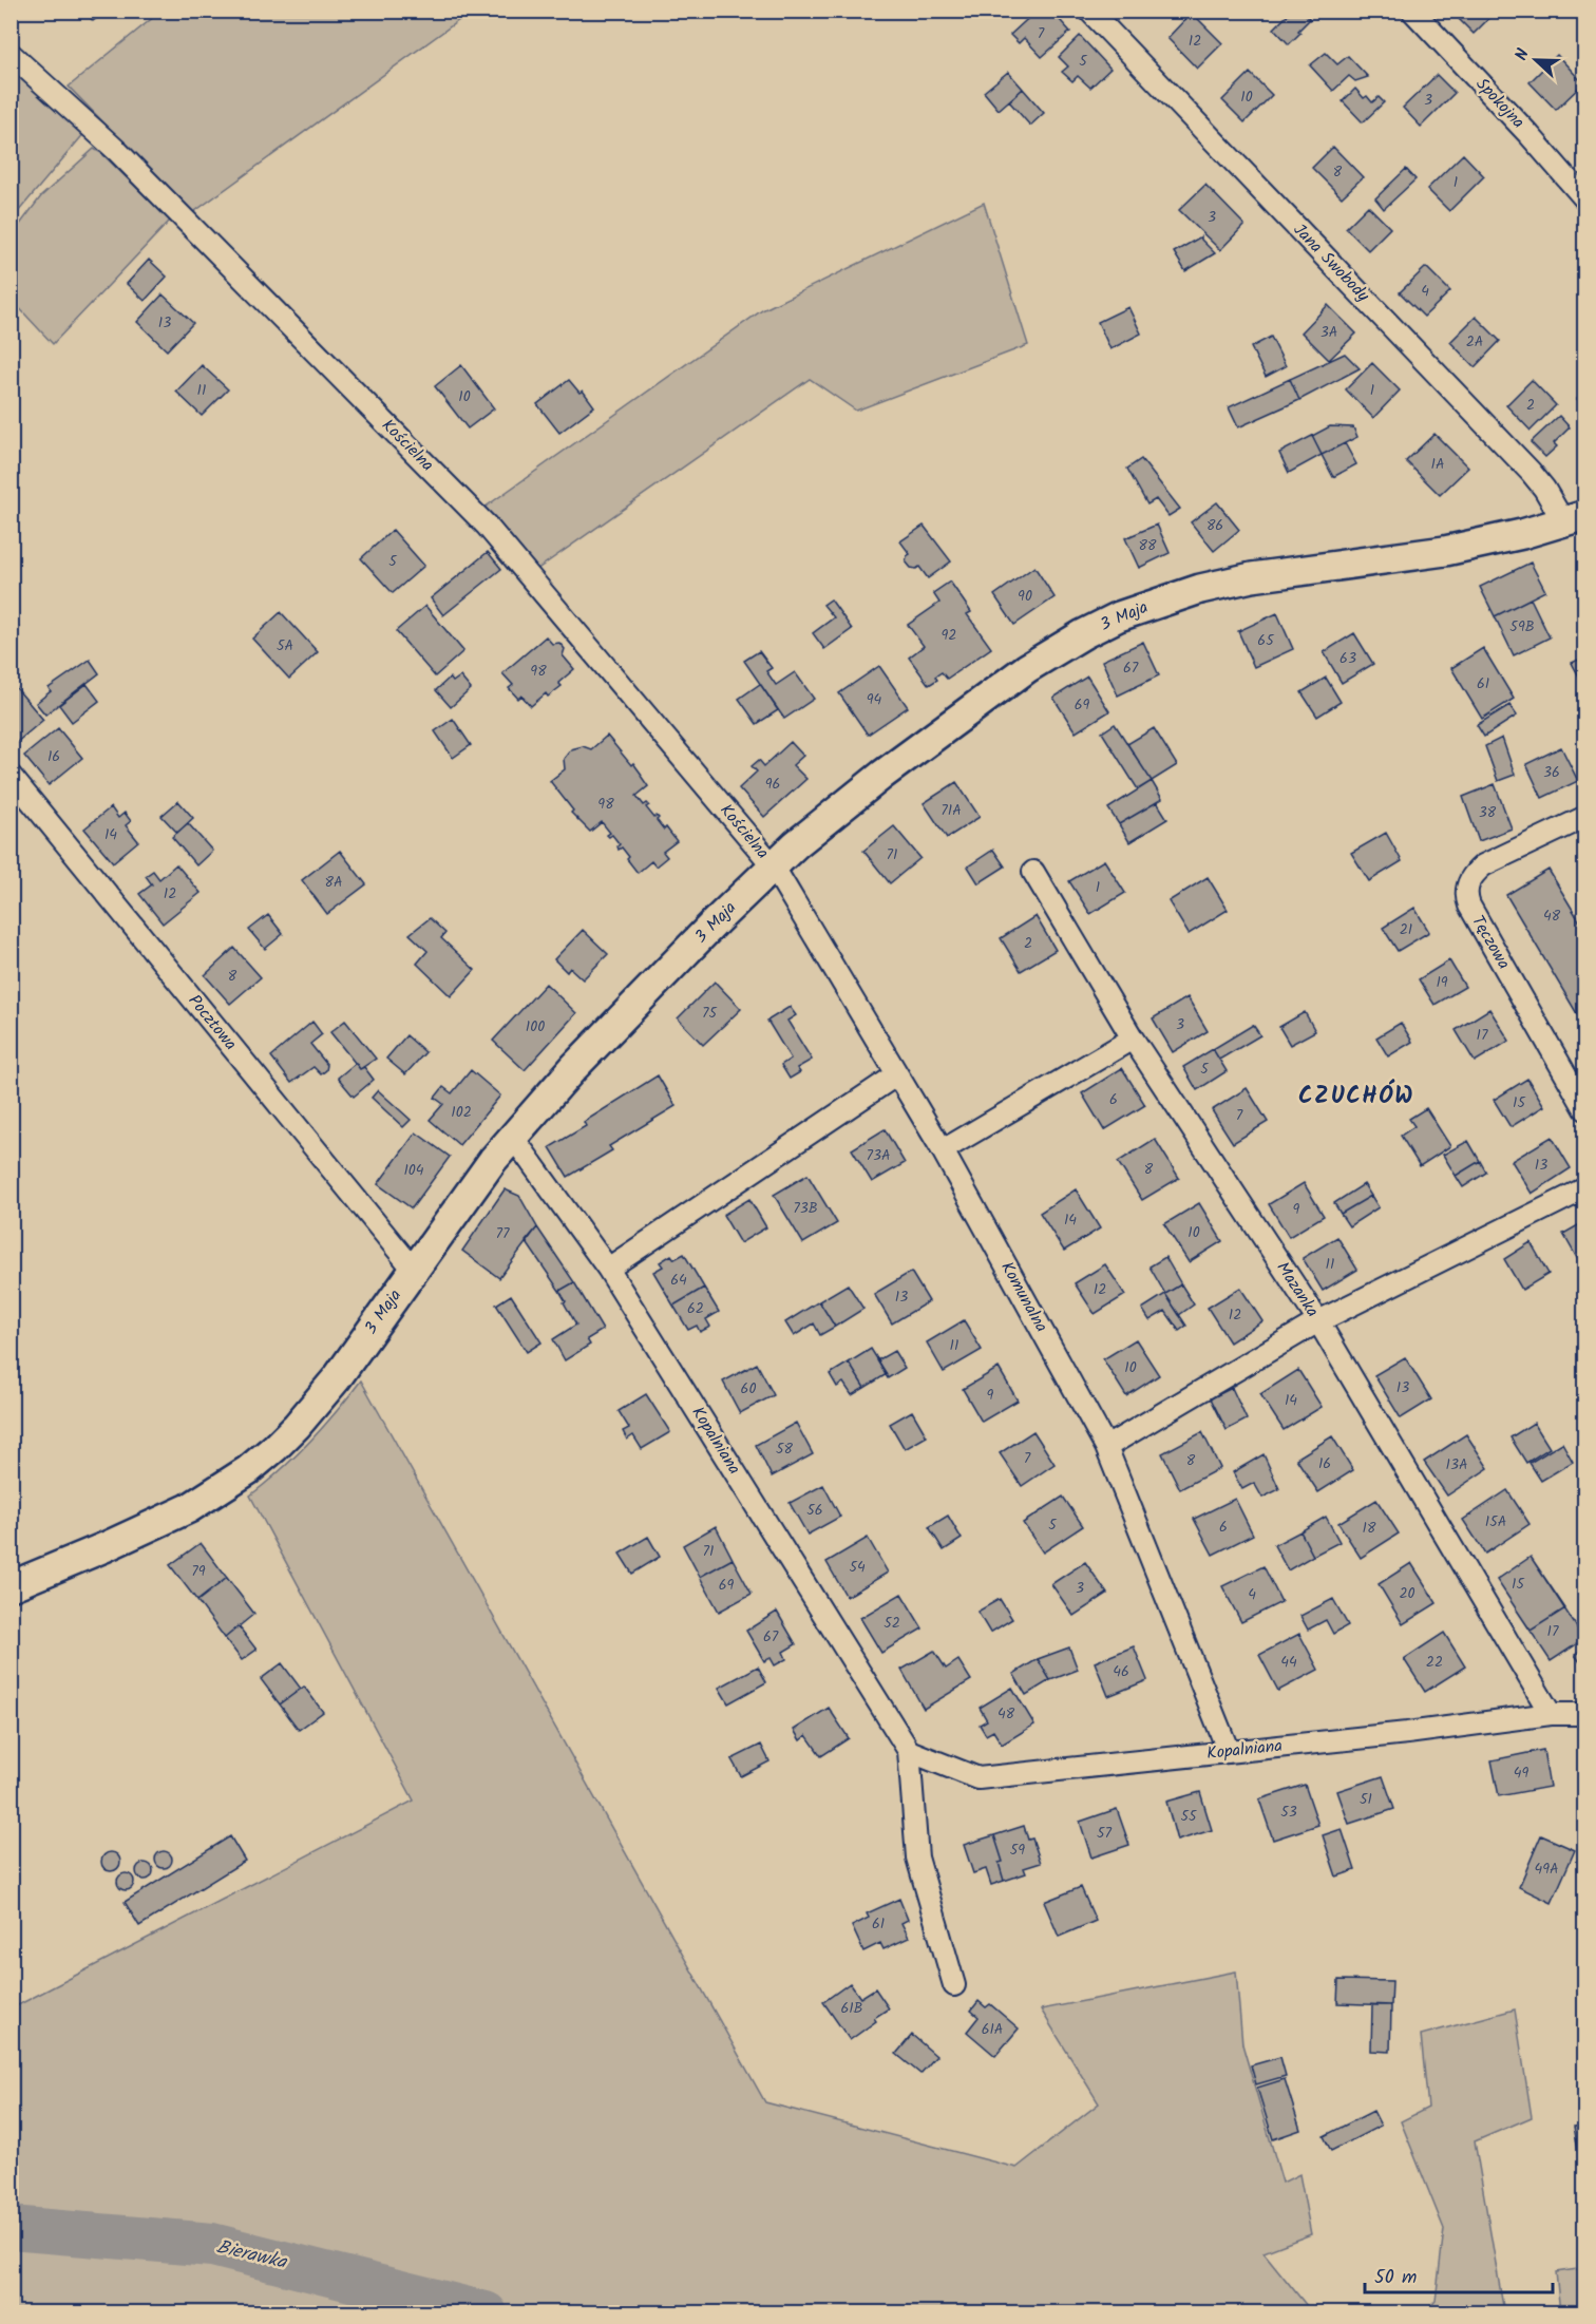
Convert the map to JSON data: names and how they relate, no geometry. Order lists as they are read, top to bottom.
{
  "streets": {
    "main road": ["3 Maja"],
    "street": [
      "Spokojna",
      "Jana Swobody",
      "Kościelna",
      "Tęczowa",
      "Pocztowa",
      "Mazanka",
      "Komunalna",
      "Kopalniana"
    ]
  },
  "crossings": [
    ["Jana Swobody", "3 Maja"],
    ["Kościelna", "3 Maja"],
    ["Kościelna", "Komunalna"],
    ["3 Maja", "Pocztowa"],
    ["3 Maja", "Komunalna"],
    ["3 Maja", "Kopalniana"],
    ["Mazanka", "Kopalniana"],
    ["Komunalna", "Kopalniana"]
  ],
  "districts": ["CZUCHÓW"],
  "water": ["Bierawka"],
  "house_numbers": [
    "7",
    "12",
    "5",
    "10",
    "3",
    "8",
    "1",
    "3",
    "4",
    "13",
    "3A",
    "2A",
    "11",
    "1",
    "10",
    "2",
    "1A",
    "86",
    "88",
    "5",
    "90",
    "59B",
    "92",
    "65",
    "5A",
    "63",
    "67",
    "98",
    "61",
    "94",
    "69",
    "16",
    "36",
    "96",
    "98",
    "71A",
    "38",
    "14",
    "71",
    "8A",
    "1",
    "12",
    "48",
    "21",
    "2",
    "8",
    "19",
    "75",
    "3",
    "100",
    "17",
    "5",
    "6",
    "15",
    "102",
    "7",
    "73A",
    "13",
    "8",
    "104",
    "73B",
    "9",
    "14",
    "10",
    "77",
    "11",
    "64",
    "12",
    "13",
    "62",
    "12",
    "11",
    "10",
    "13",
    "60",
    "9",
    "14",
    "58",
    "7",
    "8",
    "16",
    "13A",
    "56",
    "15A",
    "5",
    "6",
    "18",
    "71",
    "54",
    "79",
    "15",
    "69",
    "3",
    "20",
    "4",
    "52",
    "17",
    "67",
    "44",
    "22",
    "46",
    "48",
    "49",
    "51",
    "53",
    "55",
    "57",
    "59",
    "49A",
    "61",
    "61B",
    "61A"
  ],
  "scale_bar": "50 m",
  "north": "left"
}
